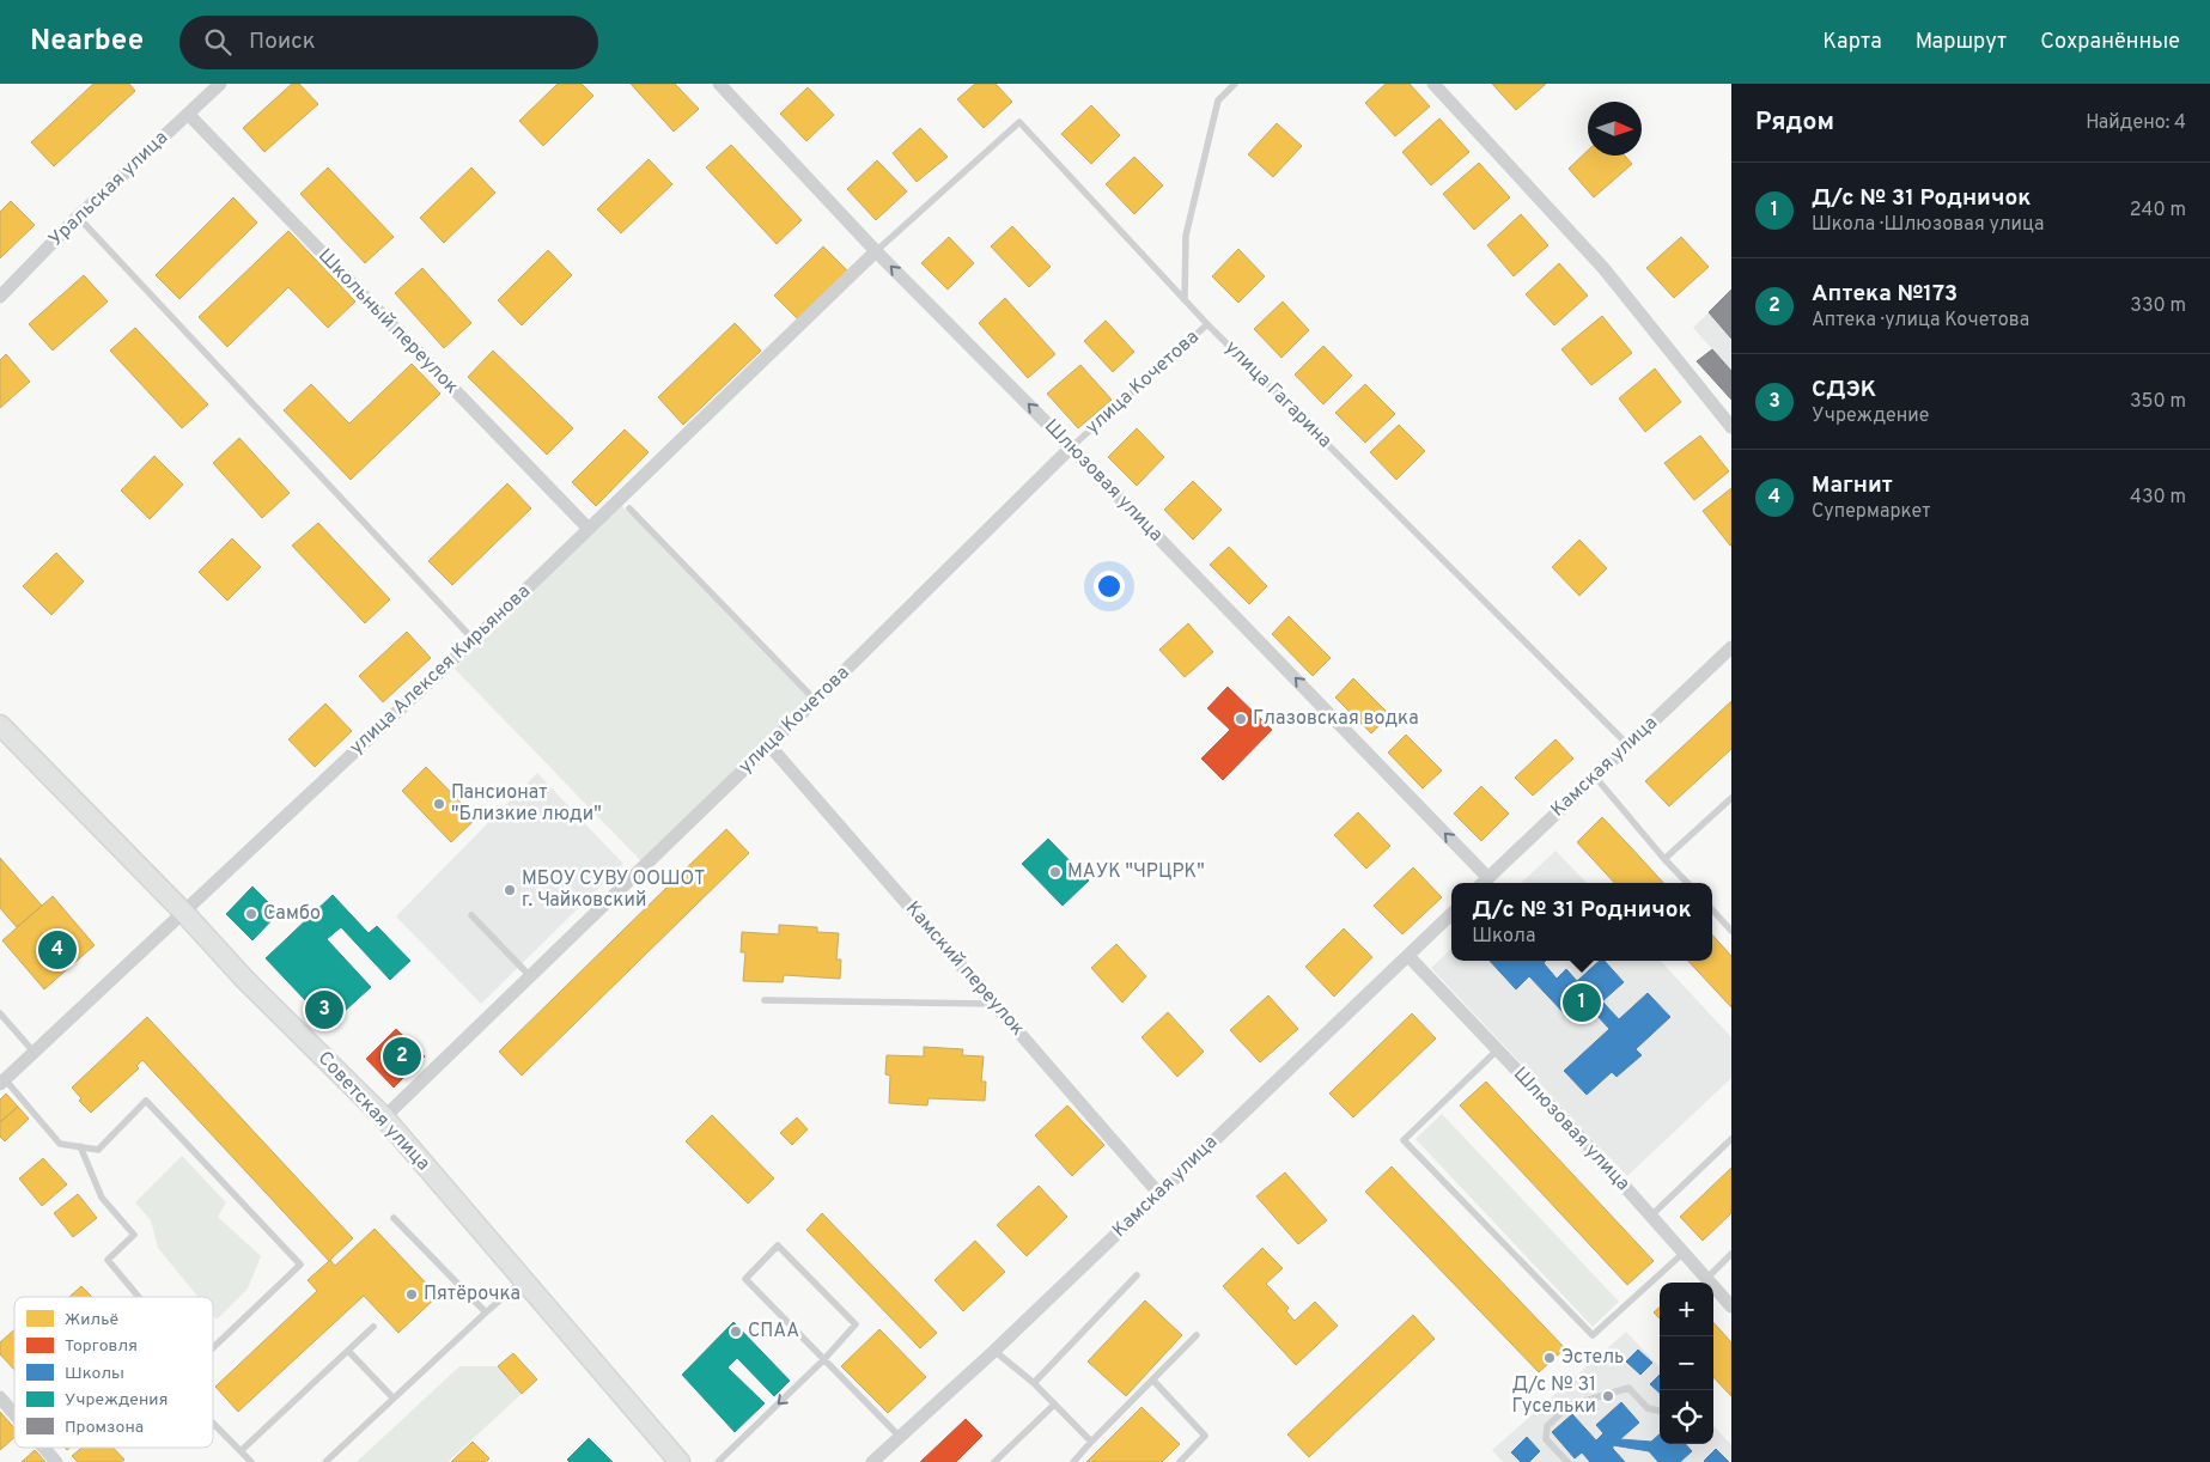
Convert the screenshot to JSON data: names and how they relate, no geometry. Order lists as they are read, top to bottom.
{
  "streets": {
    "main road": ["Советская улица"],
    "street": [
      "Уральская улица",
      "Школьный переулок",
      "улица Кочетова",
      "Шлюзовая улица",
      "улица Алексея Кирьянова",
      "Камская улица",
      "Камский переулок"
    ],
    "lane": ["улица Гагарина"]
  },
  "crossings": [
    ["Уральская улица", "Школьный переулок"],
    ["Школьный переулок", "улица Алексея Кирьянова"],
    ["улица Кочетова", "улица Гагарина"],
    ["улица Кочетова", "Шлюзовая улица"],
    ["улица Кочетова", "Камский переулок"],
    ["улица Кочетова", "Советская улица"],
    ["улица Гагарина", "Шлюзовая улица"],
    ["улица Гагарина", "улица Алексея Кирьянова"],
    ["улица Гагарина", "Камская улица"],
    ["Шлюзовая улица", "улица Алексея Кирьянова"],
    ["Шлюзовая улица", "Камская улица"],
    ["улица Алексея Кирьянова", "Советская улица"],
    ["Камская улица", "Камский переулок"]
  ],
  "one_way": ["Шлюзовая улица"],
  "places": [
    "Глазовская водка",
    "Пансионат \"Близкие люди\"",
    "МАУК \"ЧРЦРК\"",
    "МБОУ СУВУ ООШОТ г. Чайковский",
    "Самбо",
    "Пятёрочка",
    "СПАА",
    "Эстель",
    "Д/с № 31 Гусельки"
  ],
  "legend": [
    "Жильё",
    "Торговля",
    "Школы",
    "Учреждения",
    "Промзона"
  ],
  "north": "right",
  "page": {
    "header": "Nearbee",
    "search": "Поиск",
    "nav": ["Карта", "Маршрут", "Сохранённые"],
    "heading": ["Рядом", "Найдено: 4"],
    "list": [
      {
        "mark": "1",
        "name": "Д/с № 31 Родничок",
        "note": "Школа · Шлюзовая улица",
        "value": "240 m"
      },
      {
        "mark": "2",
        "name": "Аптека №173",
        "note": "Аптека · улица Кочетова",
        "value": "330 m"
      },
      {
        "mark": "3",
        "name": "СДЭК",
        "note": "Учреждение",
        "value": "350 m"
      },
      {
        "mark": "4",
        "name": "Магнит",
        "note": "Супермаркет",
        "value": "430 m"
      }
    ],
    "popup": ["Д/с № 31 Родничок", "Школа"],
    "pins": [
      "4",
      "1",
      "3",
      "2"
    ],
    "map_buttons": ["+", "−"]
  }
}
